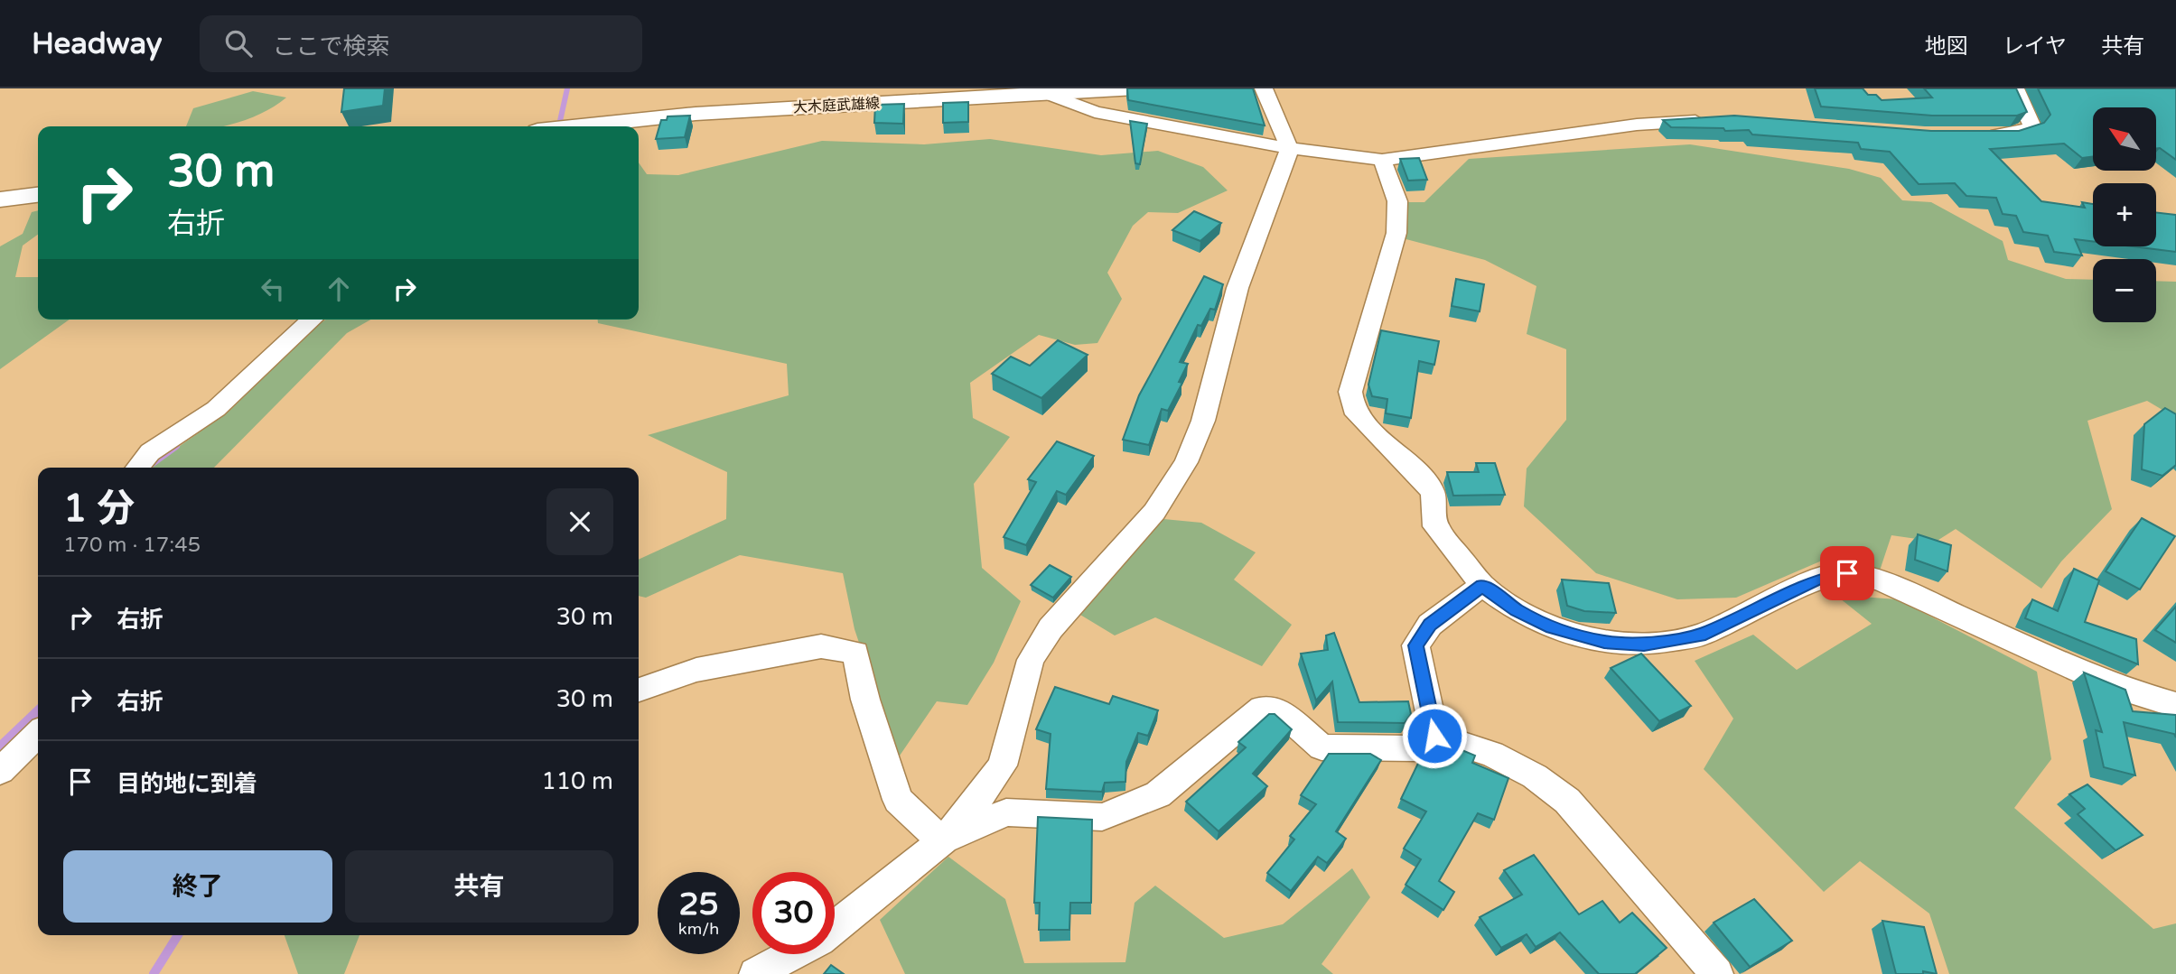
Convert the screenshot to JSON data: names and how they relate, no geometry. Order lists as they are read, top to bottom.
{
  "streets": {
    "main road": ["大木庭武雄線"]
  },
  "north": "top left",
  "page": {
    "header": "Headway",
    "search": "ここで検索",
    "nav": ["地図", "レイヤ", "共有"],
    "map_buttons": ["+", "−"],
    "turn": ["30 m", "右折"],
    "heading": ["1 分", "170 m · 17:45"],
    "list": [
      {
        "name": "右折",
        "value": "30 m"
      },
      {
        "name": "右折",
        "value": "30 m"
      },
      {
        "name": "目的地に到着",
        "value": "110 m"
      }
    ],
    "buttons": ["終了", "共有"],
    "speed": "25 km/h",
    "limit": "30"
  }
}
